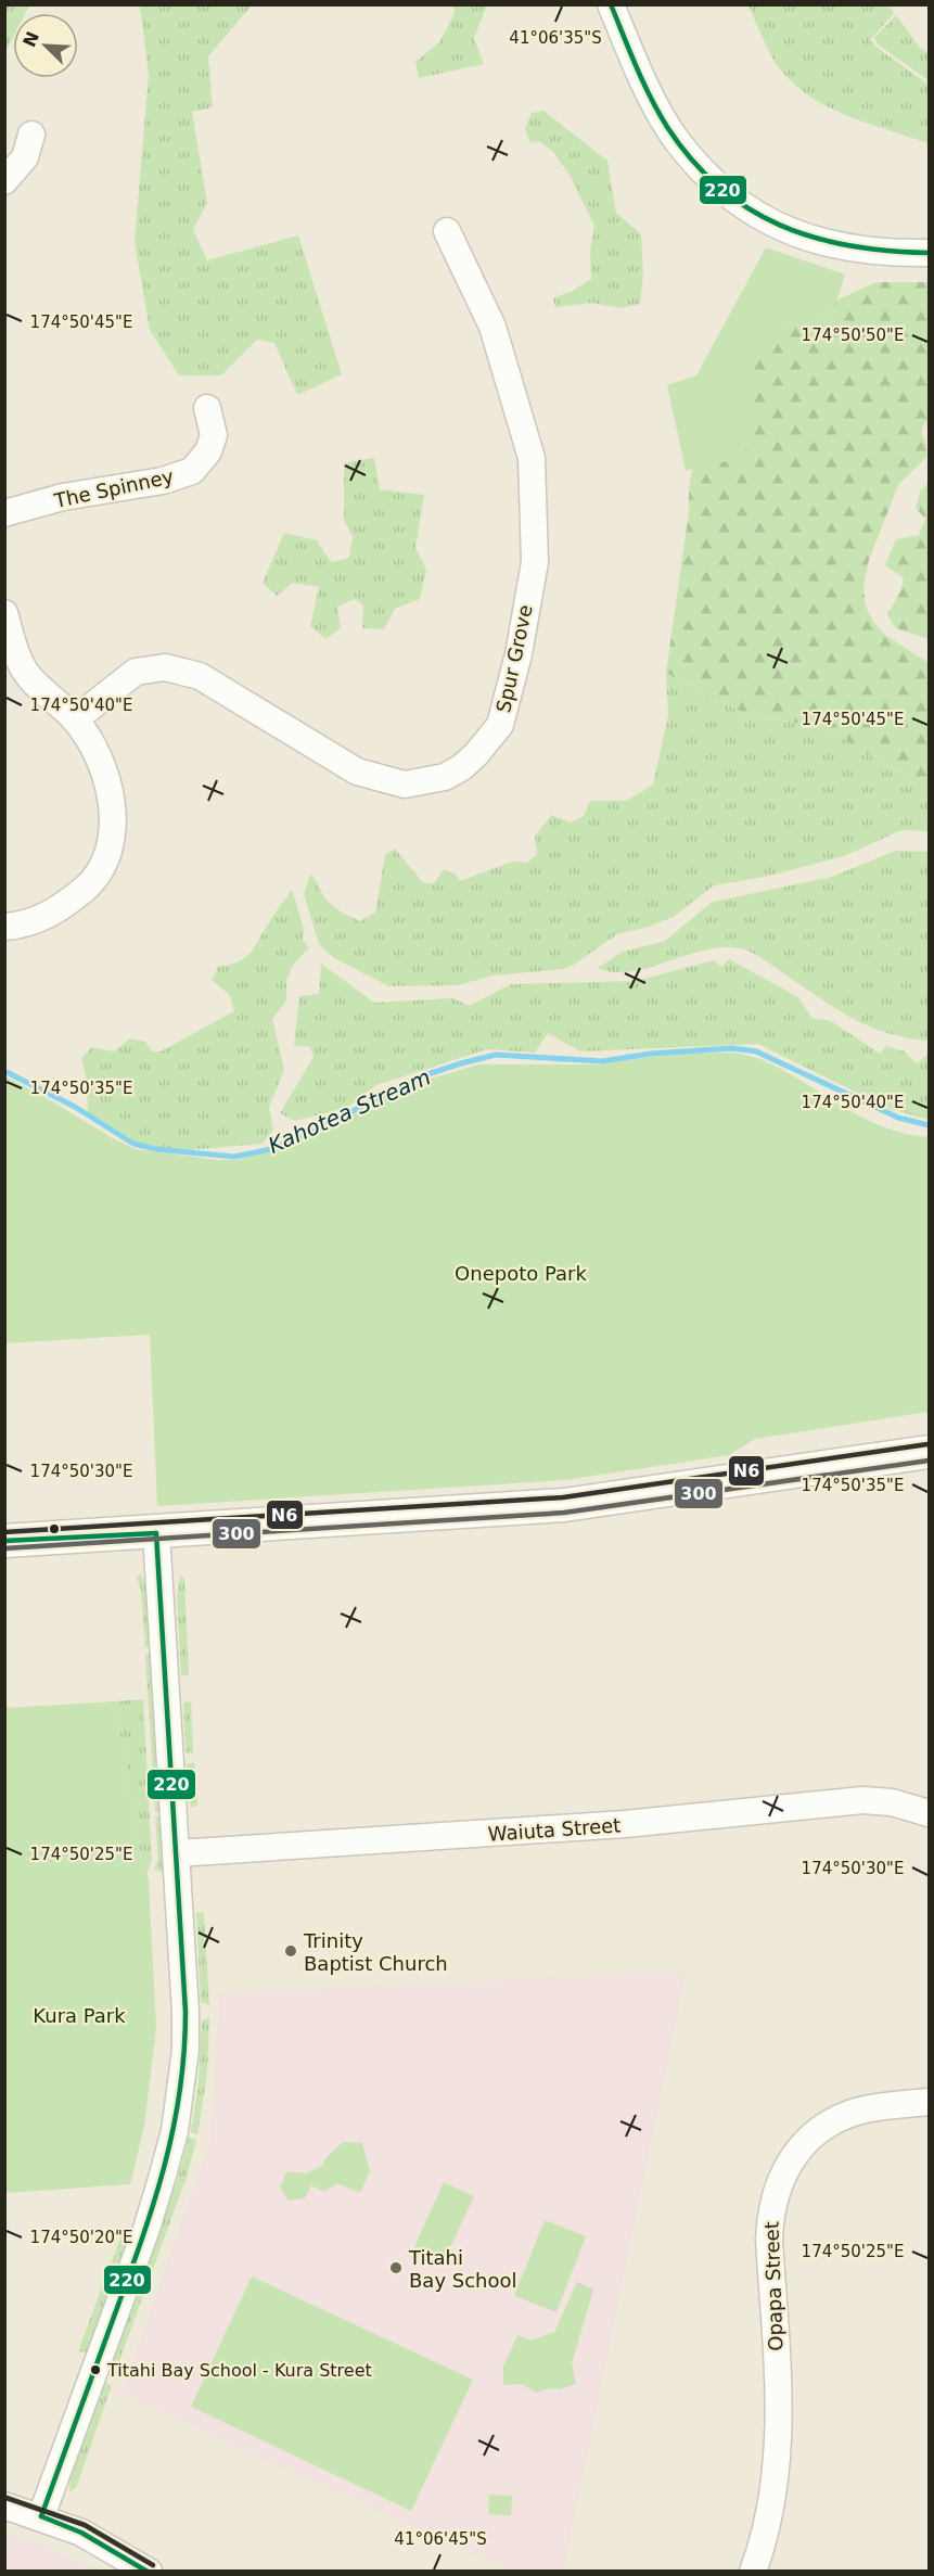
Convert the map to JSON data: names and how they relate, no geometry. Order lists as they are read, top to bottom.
{
  "streets": {
    "street": [
      "The Spinney",
      "Spur Grove",
      "Waiuta Street",
      "Opapa Street"
    ]
  },
  "water": ["Kahotea Stream"],
  "parks": ["Onepoto Park", "Kura Park"],
  "places": ["Trinity Baptist Church", "Titahi Bay School", "Titahi Bay School - Kura Street"],
  "lines": ["transit line 220", "transit line N6", "transit line 300"],
  "north": "top left",
  "coordinates": [
    "41°06'35\"S",
    "174°50'45\"E",
    "174°50'50\"E",
    "174°50'40\"E",
    "174°50'35\"E",
    "174°50'30\"E",
    "174°50'25\"E",
    "174°50'20\"E",
    "41°06'45\"S"
  ]
}
